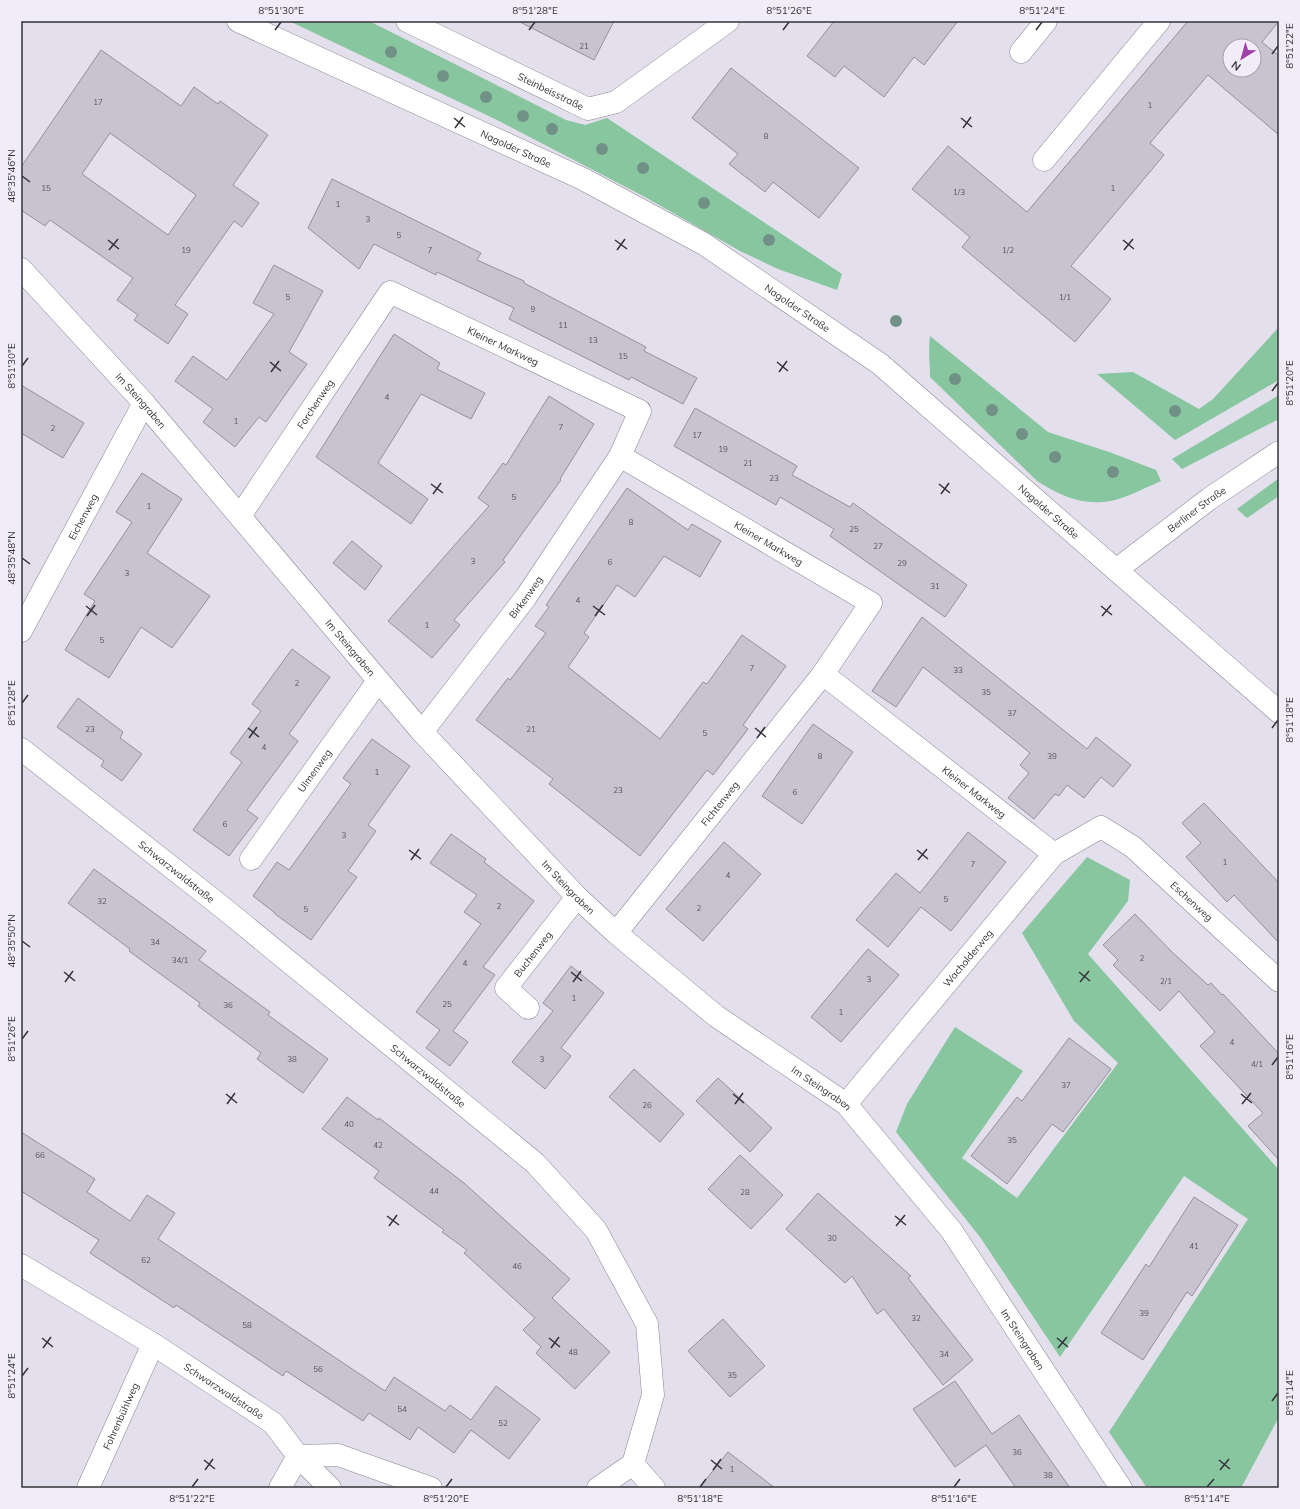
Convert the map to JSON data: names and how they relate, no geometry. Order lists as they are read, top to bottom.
{
  "streets": {
    "street": [
      "Steinbeisstraße",
      "Nagolder Straße",
      "Kleiner Markweg",
      "Im Steingraben",
      "Forchenweg",
      "Berliner Straße",
      "Eichenweg",
      "Birkenweg",
      "Ulmenweg",
      "Fichtenweg",
      "Schwarzwaldstraße",
      "Eschenweg",
      "Buchenweg",
      "Wacholderweg",
      "Fohrenbühlweg"
    ]
  },
  "crossings": [
    ["Nagolder Straße", "Berliner Straße"],
    ["Kleiner Markweg", "Forchenweg"],
    ["Kleiner Markweg", "Birkenweg"],
    ["Kleiner Markweg", "Fichtenweg"],
    ["Kleiner Markweg", "Wacholderweg"],
    ["Im Steingraben", "Forchenweg"],
    ["Im Steingraben", "Eichenweg"],
    ["Im Steingraben", "Birkenweg"],
    ["Im Steingraben", "Ulmenweg"],
    ["Im Steingraben", "Fichtenweg"],
    ["Im Steingraben", "Buchenweg"],
    ["Im Steingraben", "Wacholderweg"],
    ["Schwarzwaldstraße", "Fohrenbühlweg"],
    ["Eschenweg", "Wacholderweg"]
  ],
  "house_numbers": [
    "21",
    "17",
    "1",
    "8",
    "15",
    "1",
    "1/3",
    "1",
    "3",
    "5",
    "19",
    "7",
    "1/2",
    "5",
    "1/1",
    "9",
    "11",
    "13",
    "15",
    "4",
    "1",
    "7",
    "2",
    "17",
    "19",
    "21",
    "23",
    "5",
    "1",
    "8",
    "25",
    "27",
    "3",
    "6",
    "29",
    "3",
    "31",
    "4",
    "1",
    "5",
    "7",
    "33",
    "2",
    "35",
    "37",
    "23",
    "21",
    "5",
    "4",
    "8",
    "39",
    "1",
    "23",
    "6",
    "6",
    "3",
    "1",
    "7",
    "4",
    "5",
    "32",
    "2",
    "2",
    "5",
    "34",
    "2",
    "34/1",
    "4",
    "3",
    "2/1",
    "1",
    "25",
    "36",
    "1",
    "4",
    "38",
    "3",
    "4/1",
    "37",
    "26",
    "40",
    "35",
    "42",
    "66",
    "44",
    "28",
    "30",
    "41",
    "62",
    "46",
    "39",
    "32",
    "58",
    "48",
    "34",
    "56",
    "35",
    "54",
    "52",
    "36",
    "1",
    "38"
  ],
  "north": "bottom left",
  "coordinates": [
    "8°51'30\"E",
    "8°51'28\"E",
    "8°51'26\"E",
    "8°51'24\"E",
    "8°51'22\"E",
    "48°35'46\"N",
    "8°51'20\"E",
    "48°35'48\"N",
    "8°51'18\"E",
    "48°35'50\"N",
    "8°51'16\"E",
    "8°51'14\"E"
  ]
}
